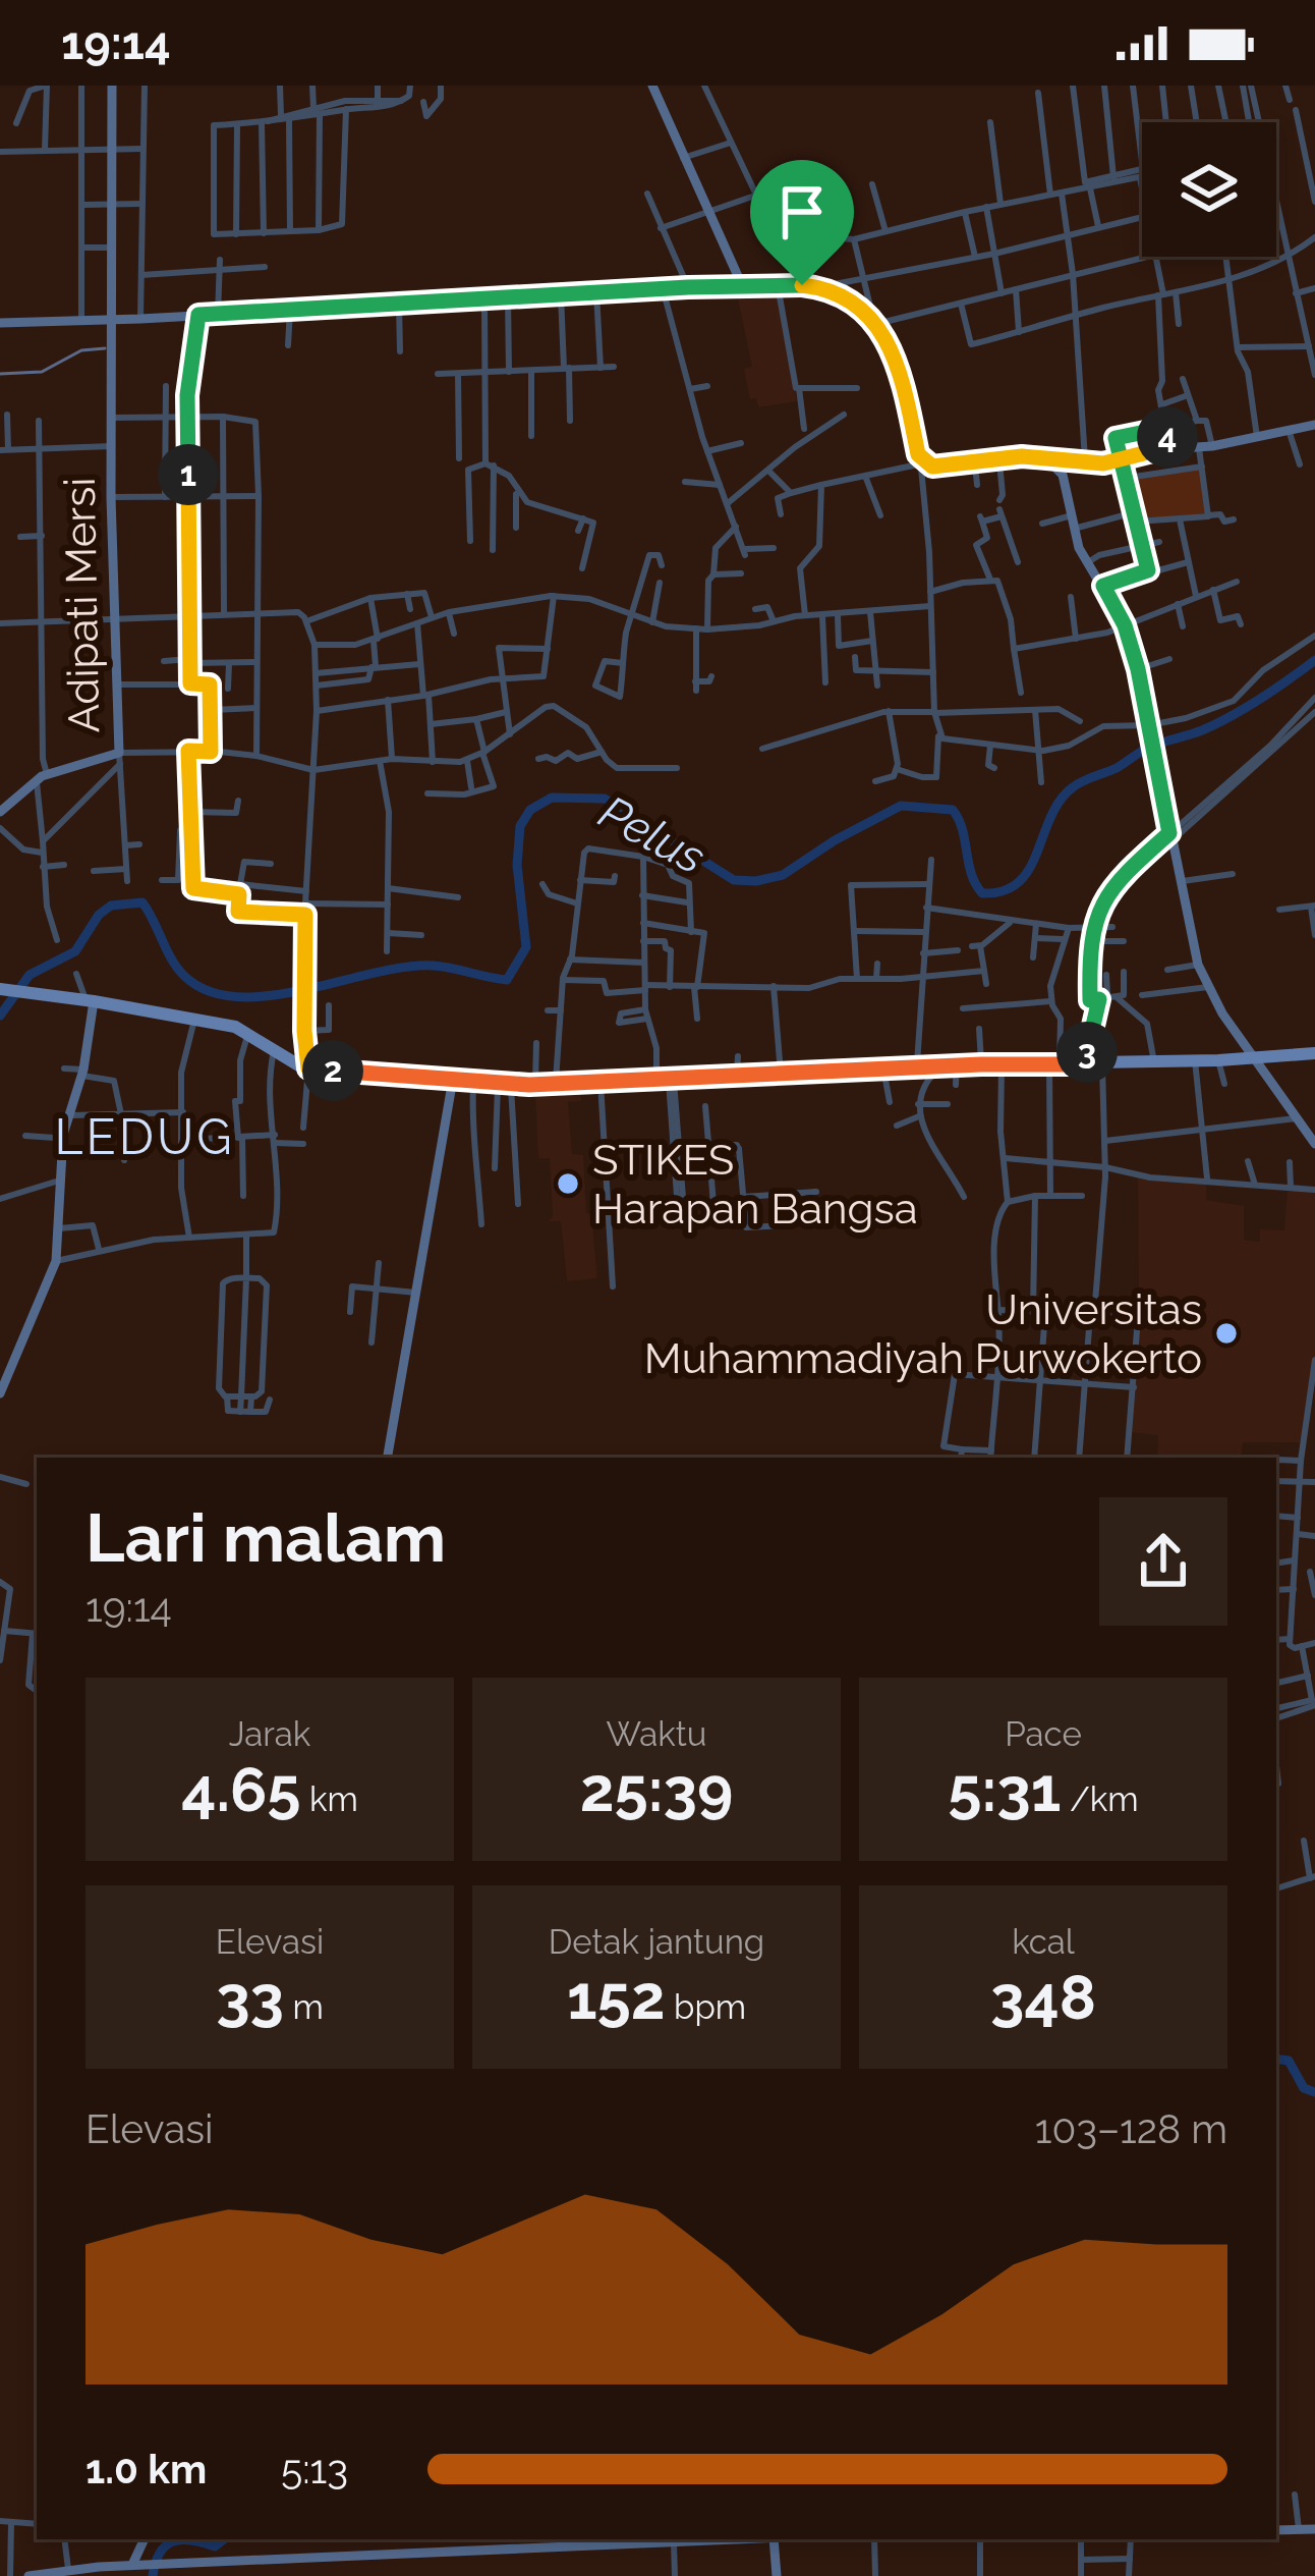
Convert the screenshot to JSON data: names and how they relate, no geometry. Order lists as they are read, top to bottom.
{
  "streets": {
    "street": ["Adipati Mersi"]
  },
  "districts": ["LEDUG"],
  "water": ["Pelus"],
  "places": ["STIKES Harapan Bangsa", "Universitas Muhammadiyah Purwokerto"],
  "page": {
    "status": "19:14",
    "pins": [
      "4",
      "1",
      "3",
      "2"
    ],
    "heading": ["Lari malam", "19:14"],
    "stats": [
      ["Jarak", "4.65 km"],
      ["Waktu", "25:39"],
      ["Pace", "5:31 /km"],
      ["Elevasi", "33 m"],
      ["Detak jantung", "152 bpm"],
      ["kcal", "348"]
    ],
    "chart": ["Elevasi", "103–128 m"],
    "list": [
      {
        "name": "1.0 km",
        "note": "5:13"
      }
    ]
  }
}
